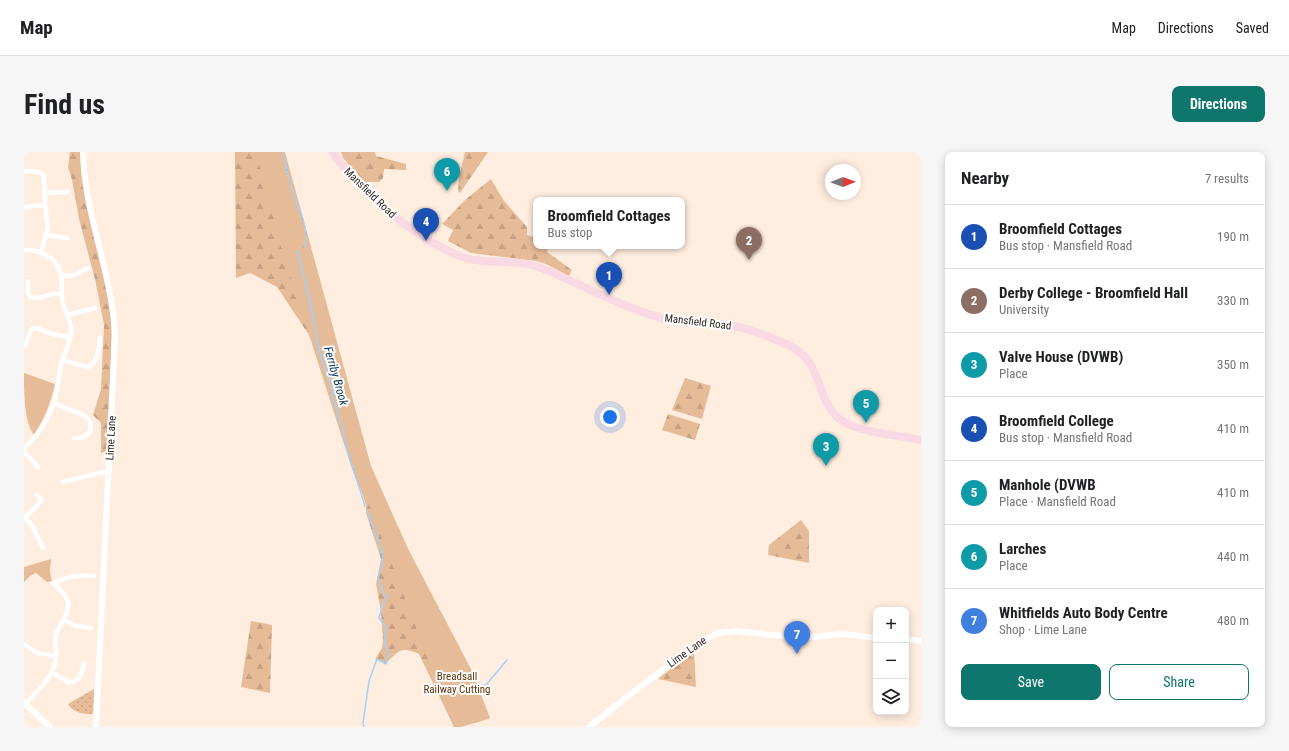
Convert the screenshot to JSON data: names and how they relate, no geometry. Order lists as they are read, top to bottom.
{
  "streets": {
    "main road": ["Mansfield Road"],
    "street": ["Lime Lane"]
  },
  "water": ["Ferriby Brook"],
  "parks": ["Breadsall Railway Cutting"],
  "north": "right",
  "page": {
    "header": "Map",
    "nav": ["Map", "Directions", "Saved"],
    "buttons": [
      "Directions",
      ["Save", "Share"]
    ],
    "title": "Find us",
    "heading": ["Nearby", "7 results"],
    "pins": [
      "6",
      "4",
      "2",
      "1",
      "5",
      "3",
      "7"
    ],
    "popup": ["Broomfield Cottages", "Bus stop"],
    "list": [
      {
        "mark": "1",
        "name": "Broomfield Cottages",
        "note": "Bus stop · Mansfield Road",
        "value": "190 m"
      },
      {
        "mark": "2",
        "name": "Derby College - Broomfield Hall",
        "note": "University",
        "value": "330 m"
      },
      {
        "mark": "3",
        "name": "Valve House (DVWB)",
        "note": "Place",
        "value": "350 m"
      },
      {
        "mark": "4",
        "name": "Broomfield College",
        "note": "Bus stop · Mansfield Road",
        "value": "410 m"
      },
      {
        "mark": "5",
        "name": "Manhole (DVWB",
        "note": "Place · Mansfield Road",
        "value": "410 m"
      },
      {
        "mark": "6",
        "name": "Larches",
        "note": "Place",
        "value": "440 m"
      },
      {
        "mark": "7",
        "name": "Whitfields Auto Body Centre",
        "note": "Shop · Lime Lane",
        "value": "480 m"
      }
    ],
    "map_buttons": ["+", "−"]
  }
}
